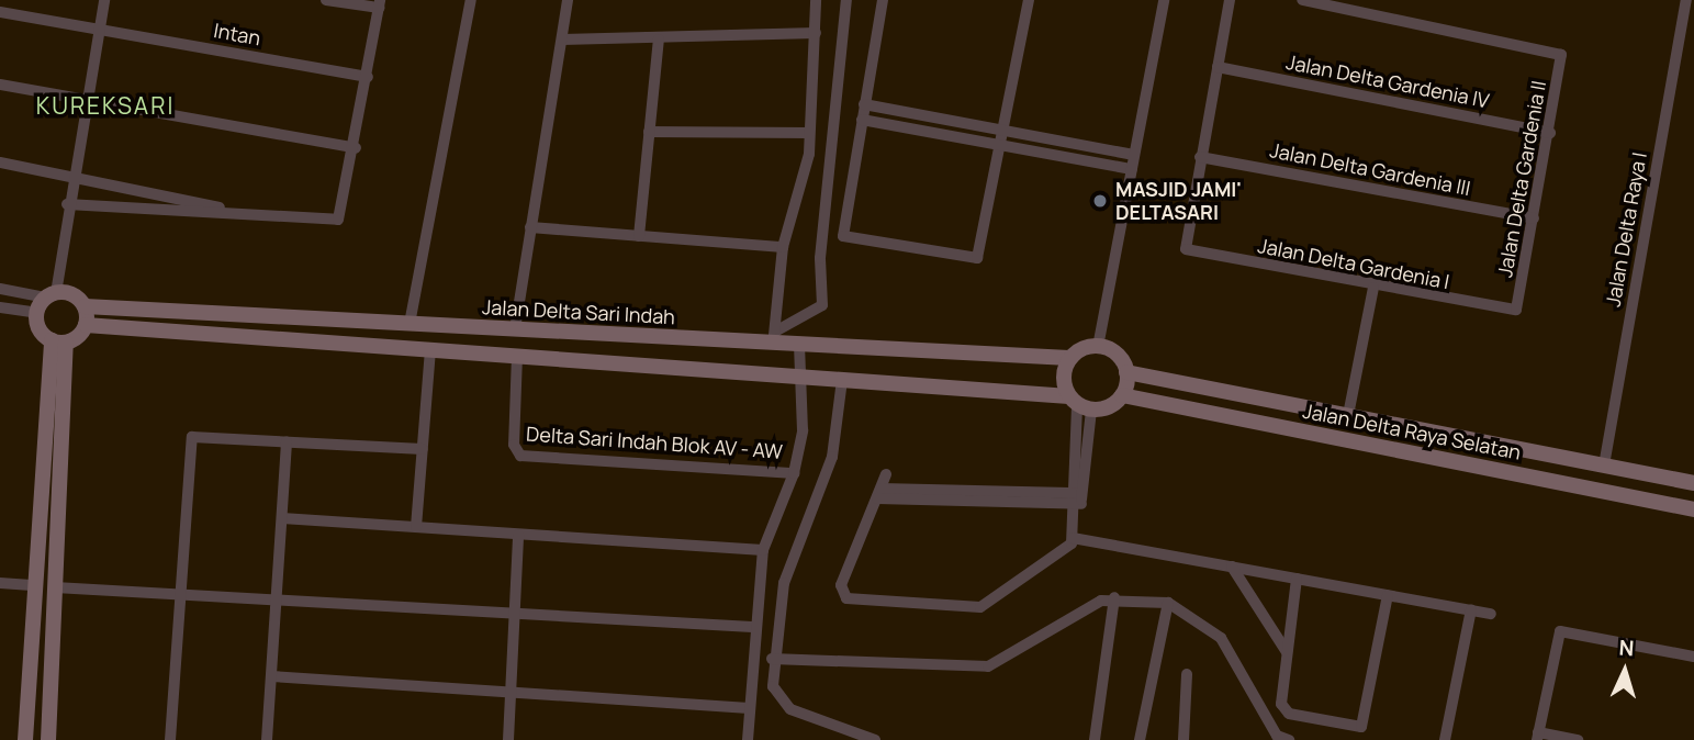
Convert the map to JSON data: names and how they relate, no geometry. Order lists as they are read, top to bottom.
{
  "streets": {
    "street": [
      "Intan",
      "Jalan Delta Gardenia IV",
      "Jalan Delta Gardenia III",
      "Jalan Delta Gardenia II",
      "Jalan Delta Raya I",
      "Jalan Delta Gardenia I",
      "Jalan Delta Sari Indah",
      "Jalan Delta Raya Selatan",
      "Delta Sari Indah Blok AV - AW"
    ]
  },
  "crossings": [
    ["Jalan Delta Gardenia IV", "Jalan Delta Gardenia II"],
    ["Jalan Delta Gardenia III", "Jalan Delta Gardenia II"],
    ["Jalan Delta Gardenia III", "Jalan Delta Gardenia I"],
    ["Jalan Delta Gardenia II", "Jalan Delta Gardenia I"],
    ["Jalan Delta Raya I", "Jalan Delta Raya Selatan"],
    ["Jalan Delta Sari Indah", "Jalan Delta Raya Selatan"]
  ],
  "districts": ["KUREKSARI"],
  "places": ["MASJID JAMI' DELTASARI"],
  "north": "top"
}
